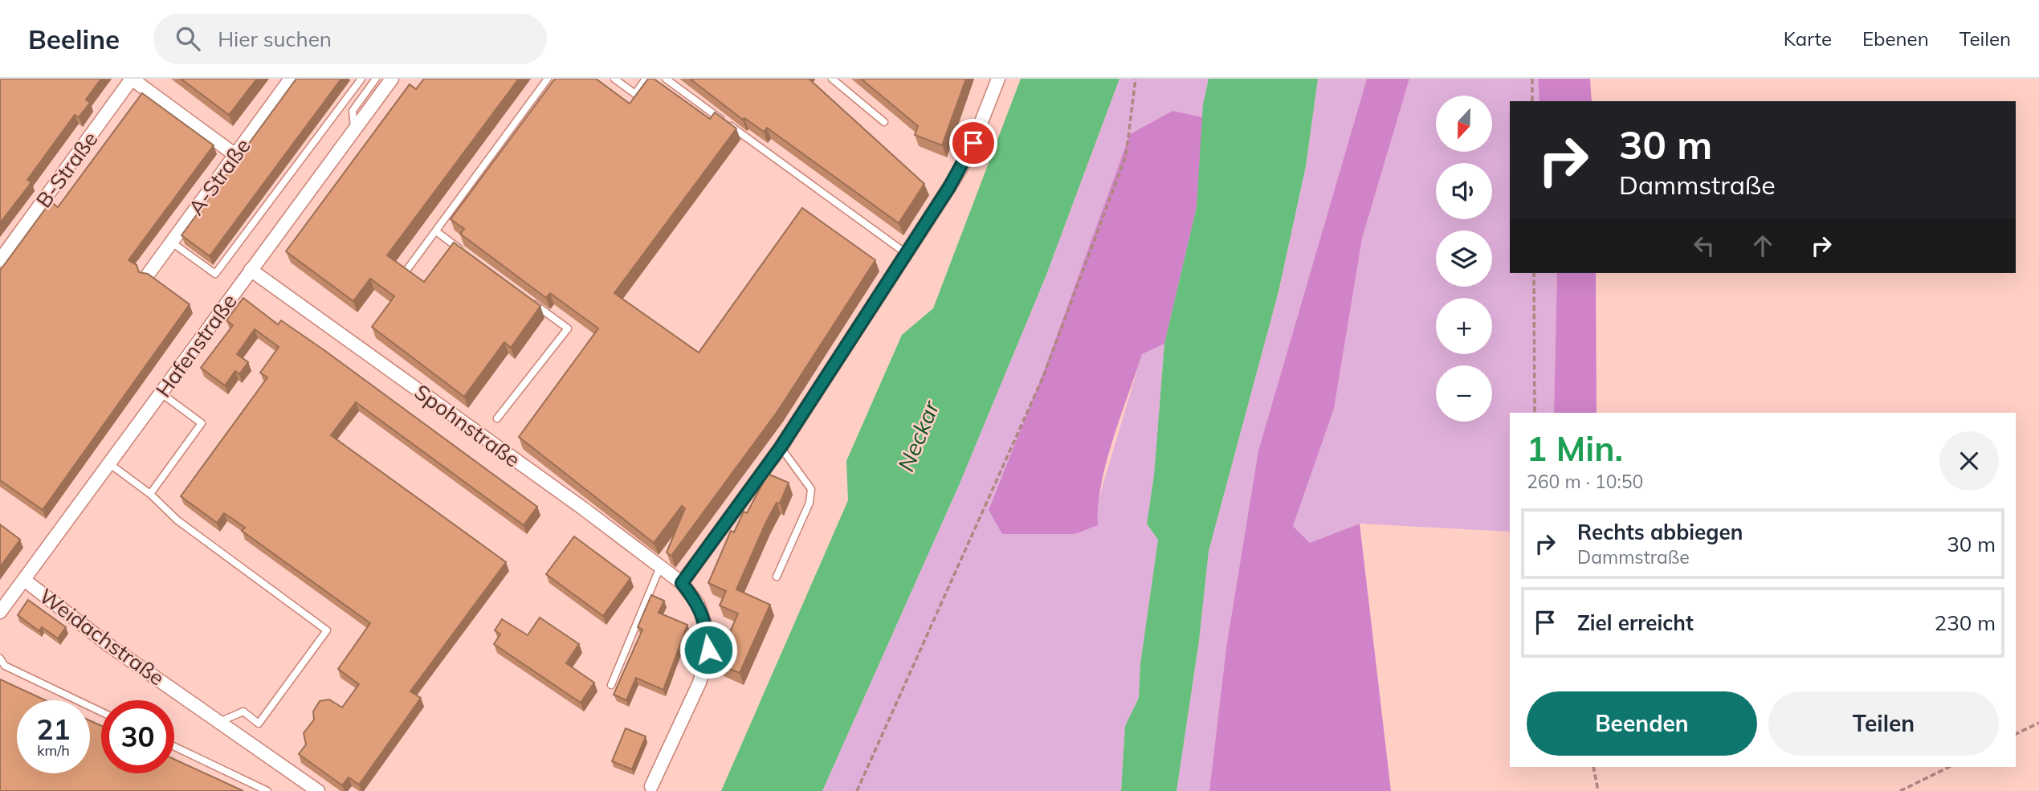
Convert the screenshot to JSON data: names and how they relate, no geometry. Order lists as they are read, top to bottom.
{
  "streets": {
    "street": [
      "B-Straße",
      "A-Straße",
      "Hafenstraße",
      "Spohnstraße",
      "Weidachstraße"
    ]
  },
  "crossings": [
    ["Hafenstraße", "Spohnstraße"],
    ["Hafenstraße", "Weidachstraße"]
  ],
  "water": ["Neckar"],
  "north": "bottom",
  "page": {
    "header": "Beeline",
    "search": "Hier suchen",
    "nav": ["Karte", "Ebenen", "Teilen"],
    "map_buttons": ["+", "−"],
    "turn": ["30 m", "Dammstraße"],
    "heading": ["1 Min.", "260 m · 10:50"],
    "list": [
      {
        "name": "Rechts abbiegen",
        "note": "Dammstraße",
        "value": "30 m"
      },
      {
        "name": "Ziel erreicht",
        "value": "230 m"
      }
    ],
    "buttons": ["Beenden", "Teilen"],
    "speed": "21 km/h",
    "limit": "30"
  }
}
